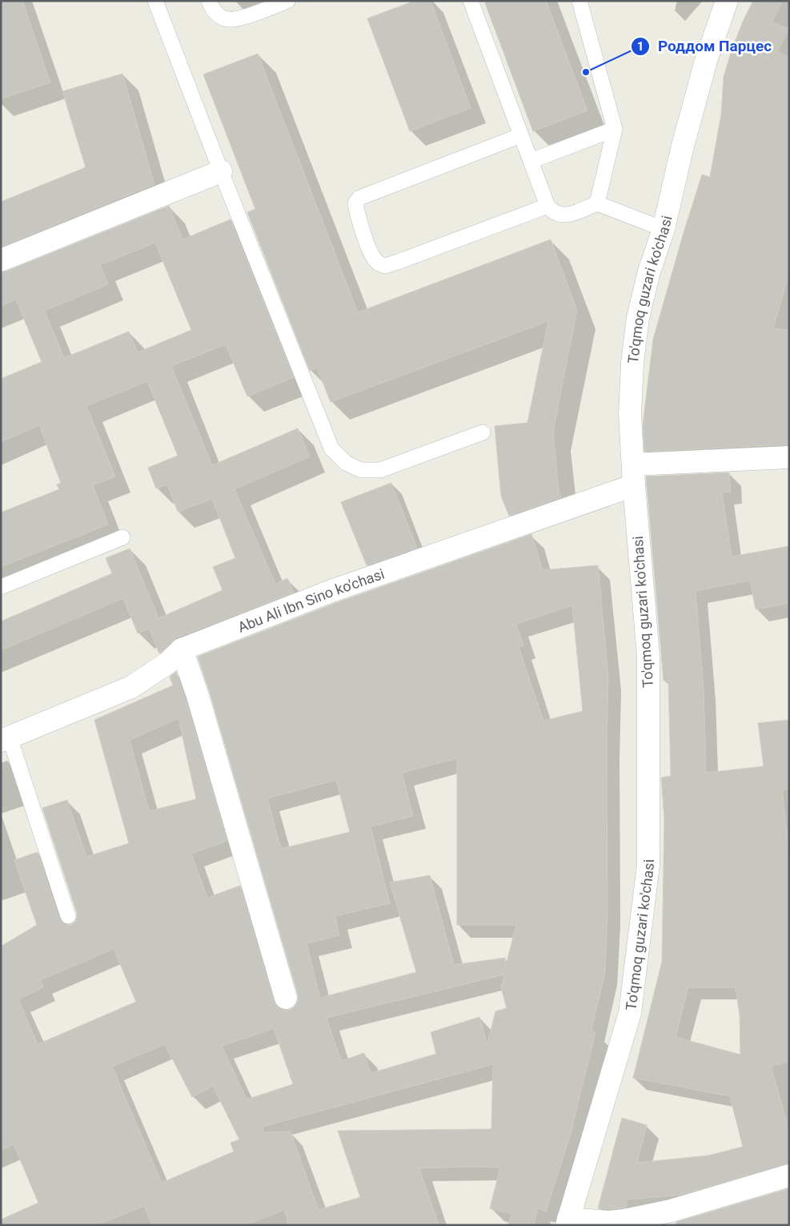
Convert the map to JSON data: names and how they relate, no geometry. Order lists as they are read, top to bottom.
{
  "streets": {
    "street": ["To'qmoq guzari ko'chasi", "Abu Ali Ibn Sino ko'chasi"]
  },
  "crossings": [
    ["To'qmoq guzari ko'chasi", "Abu Ali Ibn Sino ko'chasi"]
  ],
  "places": ["Роддом Парцес"]
}
